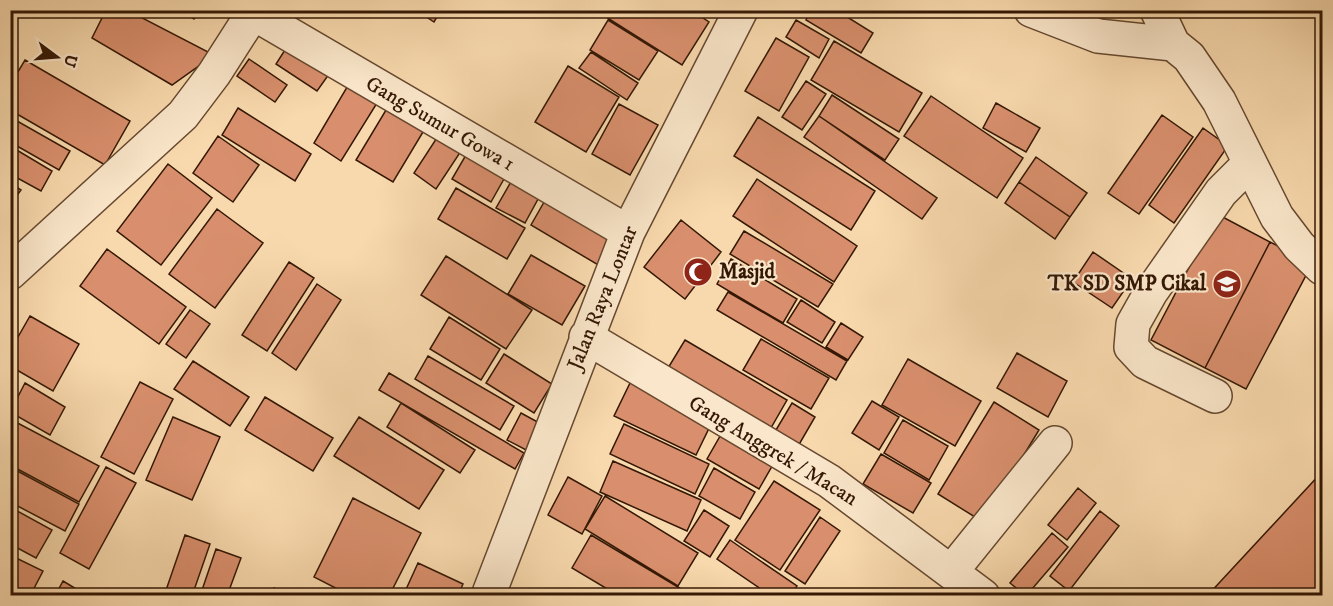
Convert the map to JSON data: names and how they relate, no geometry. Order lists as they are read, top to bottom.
{
  "streets": {
    "street": ["Gang Sumur Gowa 1", "Jalan Raya Lontar", "Gang Anggrek / Macan"]
  },
  "crossings": [
    ["Gang Sumur Gowa 1", "Jalan Raya Lontar"],
    ["Jalan Raya Lontar", "Gang Anggrek / Macan"]
  ],
  "places": {
    "mosque": ["Masjid"],
    "school or university": ["TK SD SMP Cikal"]
  },
  "north": "right"
}
